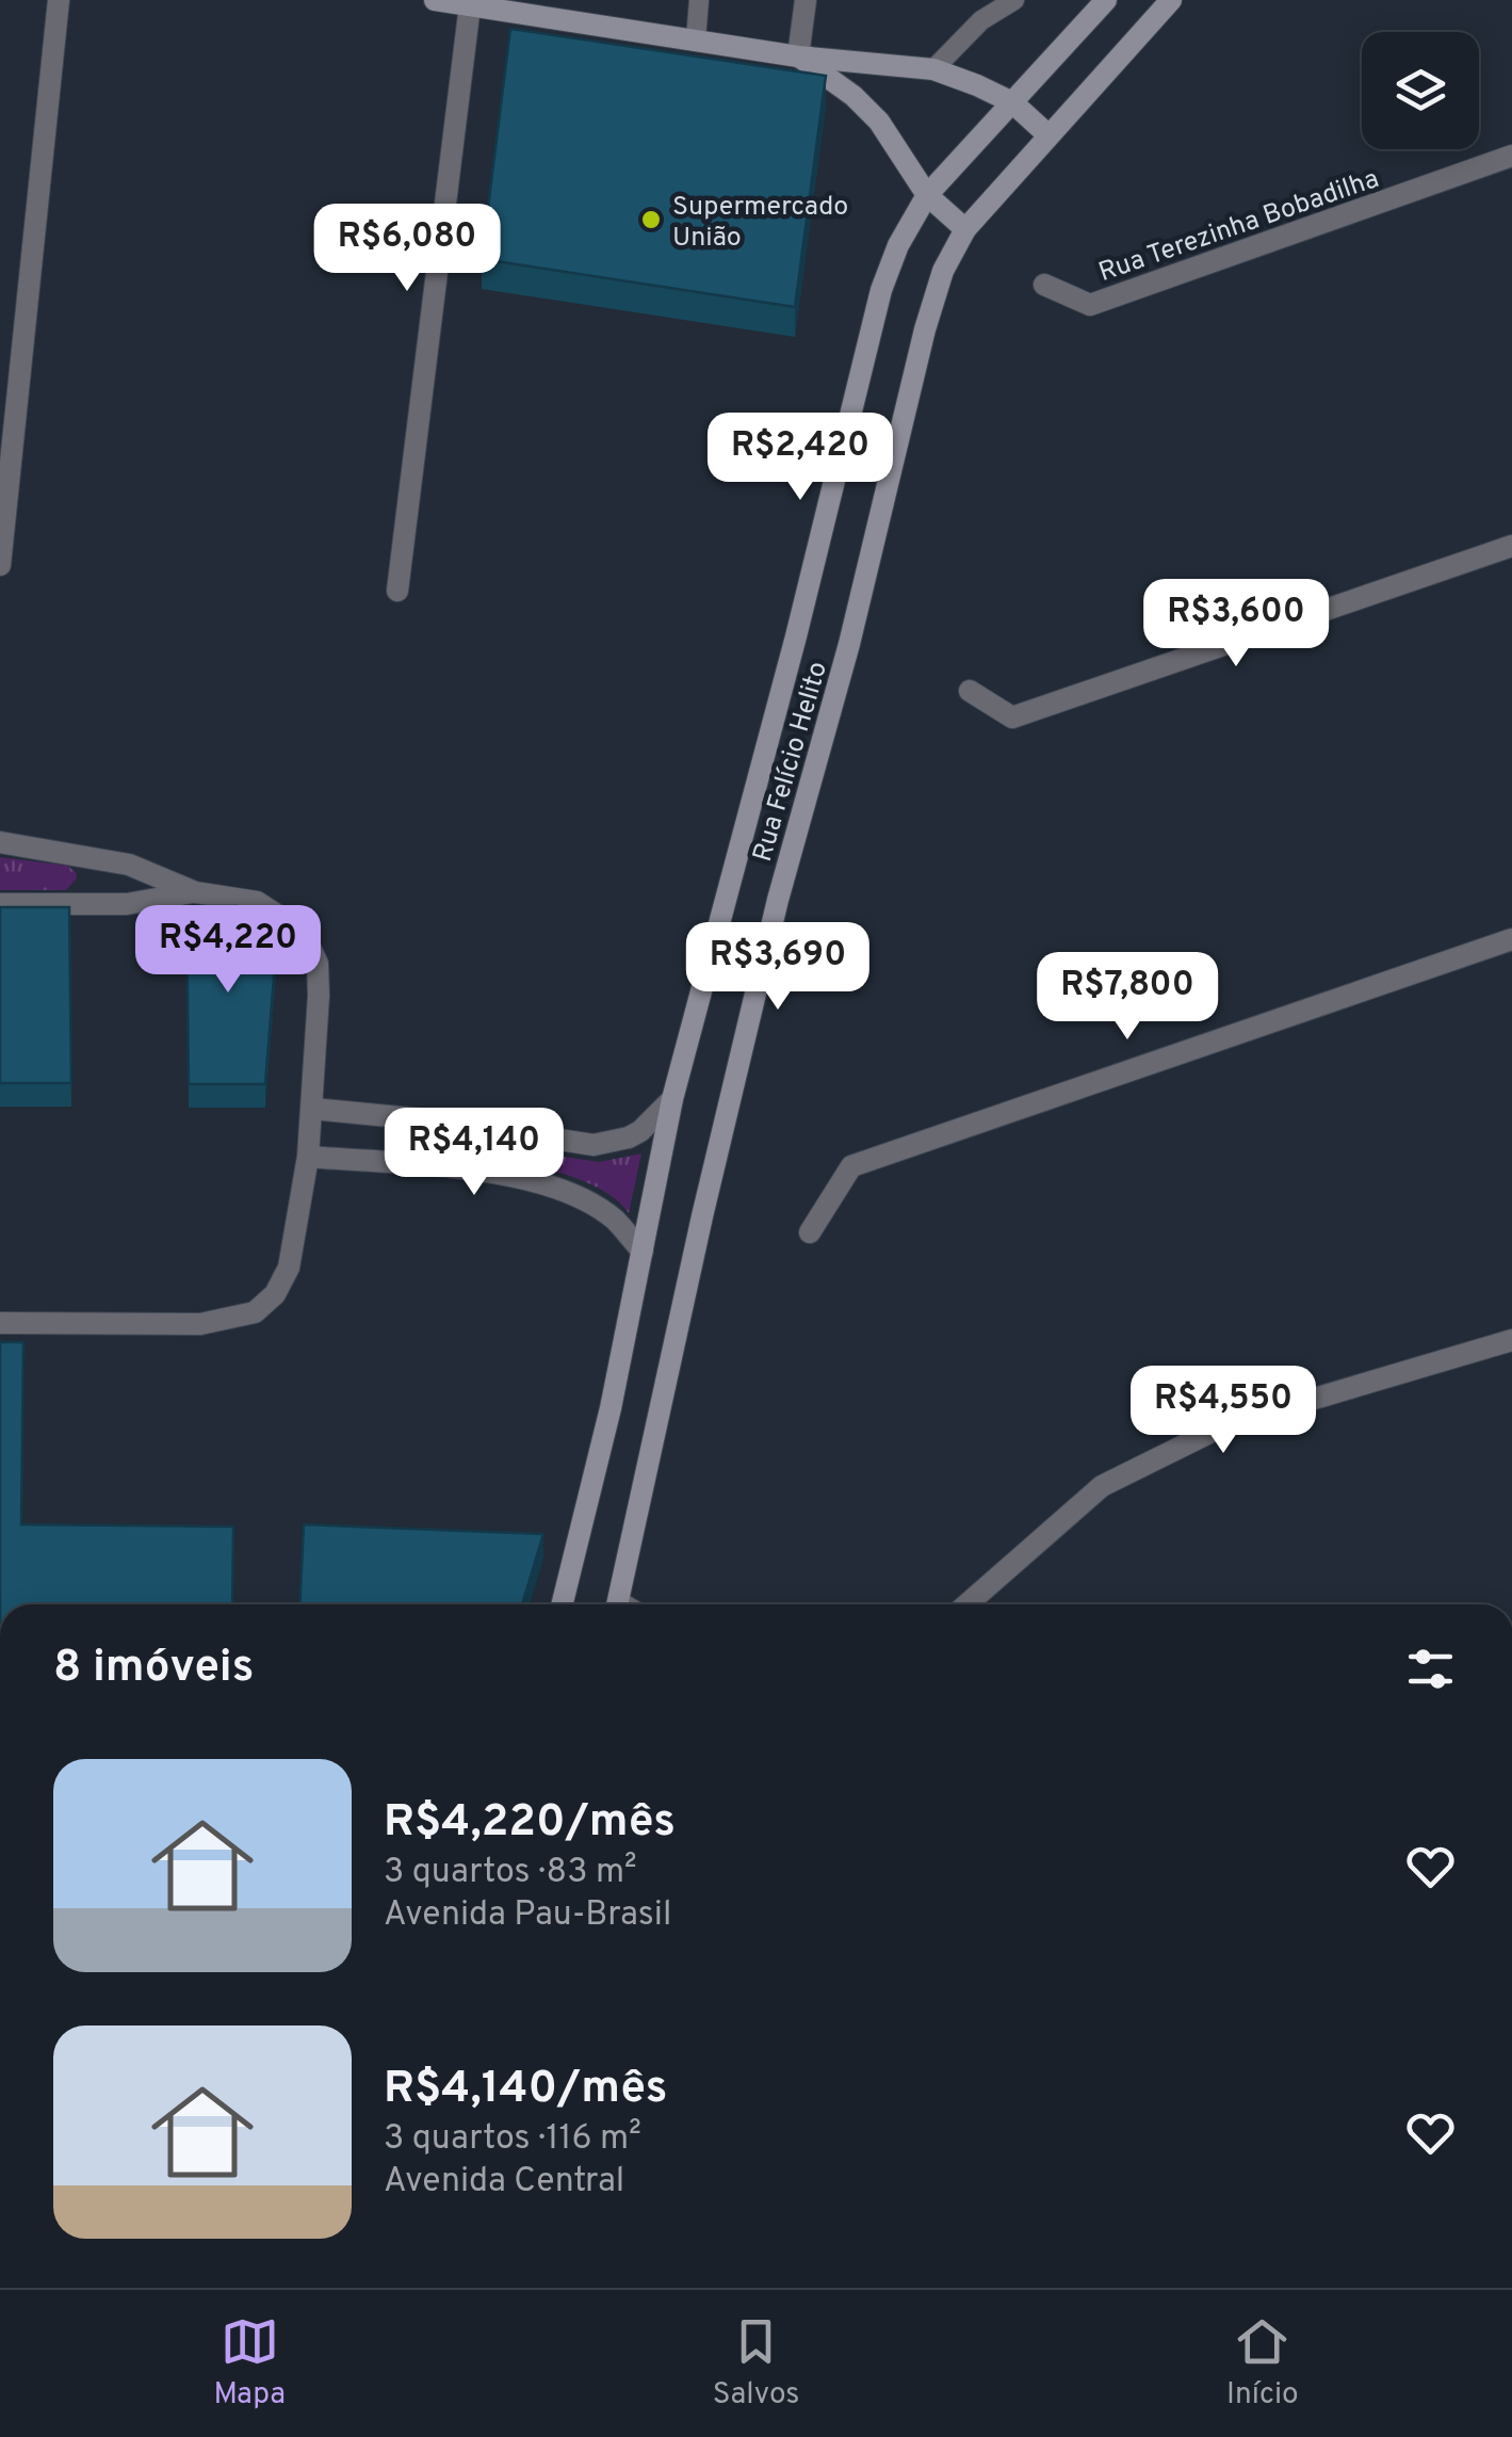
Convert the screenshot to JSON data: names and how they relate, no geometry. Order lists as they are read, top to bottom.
{
  "streets": {
    "main road": ["Rua Felício Helito"],
    "street": ["Rua Terezinha Bobadilha"]
  },
  "places": ["Supermercado União"],
  "page": {
    "price": [
      "R$6,080",
      "R$2,420",
      "R$3,600",
      "R$4,220",
      "R$3,690",
      "R$7,800",
      "R$4,140",
      "R$4,550"
    ],
    "heading": "8 imóveis",
    "list": [
      {
        "name": "R$4,220/mês",
        "note": "3 quartos · 83 m² · Avenida Pau-Brasil"
      },
      {
        "name": "R$4,140/mês",
        "note": "3 quartos · 116 m² · Avenida Central"
      }
    ],
    "tabs": ["Mapa", "Salvos", "Início"]
  }
}
